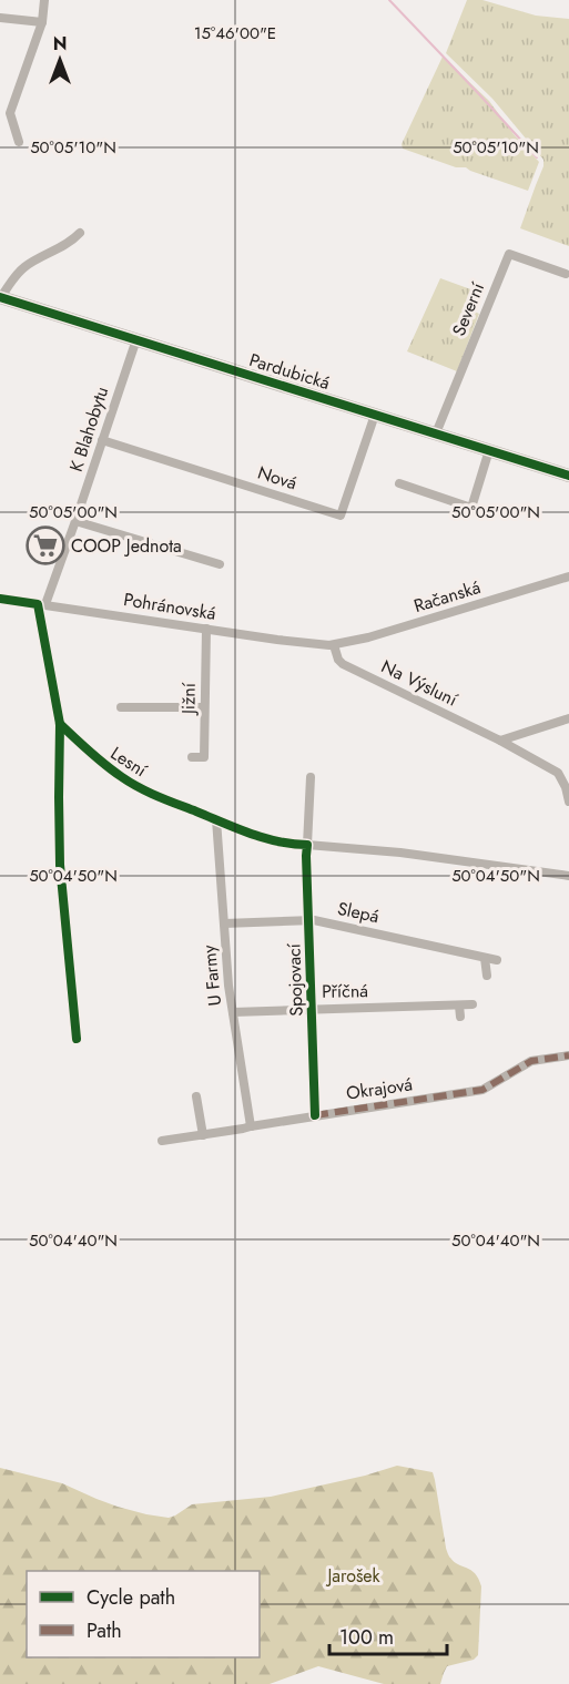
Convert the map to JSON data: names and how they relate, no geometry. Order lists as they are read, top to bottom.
{
  "streets": {
    "street": [
      "Severní",
      "Pardubická",
      "K Blahobytu",
      "Nová",
      "Račanská",
      "Pohránovská",
      "Na Výsluní",
      "Jižní",
      "Lesní",
      "Slepá",
      "U Farmy",
      "Spojovací",
      "Příčná",
      "Okrajová"
    ]
  },
  "crossings": [
    ["Severní", "Pardubická"],
    ["Pardubická", "K Blahobytu"],
    ["Pardubická", "Nová"],
    ["K Blahobytu", "Nová"],
    ["K Blahobytu", "Pohránovská"],
    ["K Blahobytu", "Lesní"],
    ["Račanská", "Pohránovská"],
    ["Račanská", "Na Výsluní"],
    ["Pohránovská", "Na Výsluní"],
    ["Pohránovská", "Jižní"],
    ["Pohránovská", "Lesní"],
    ["Lesní", "U Farmy"],
    ["Lesní", "Spojovací"],
    ["Slepá", "U Farmy"],
    ["Slepá", "Spojovací"],
    ["U Farmy", "Příčná"],
    ["U Farmy", "Okrajová"],
    ["Spojovací", "Příčná"],
    ["Spojovací", "Okrajová"]
  ],
  "parks": ["Jarošek"],
  "places": {
    "supermarket": ["COOP Jednota"]
  },
  "legend": ["Cycle path", "Path"],
  "scale_bar": "100 m",
  "north": "top",
  "coordinates": [
    "15°46'00\"E",
    "50°05'10\"N",
    "50°05'00\"N",
    "50°04'50\"N",
    "50°04'40\"N"
  ]
}
